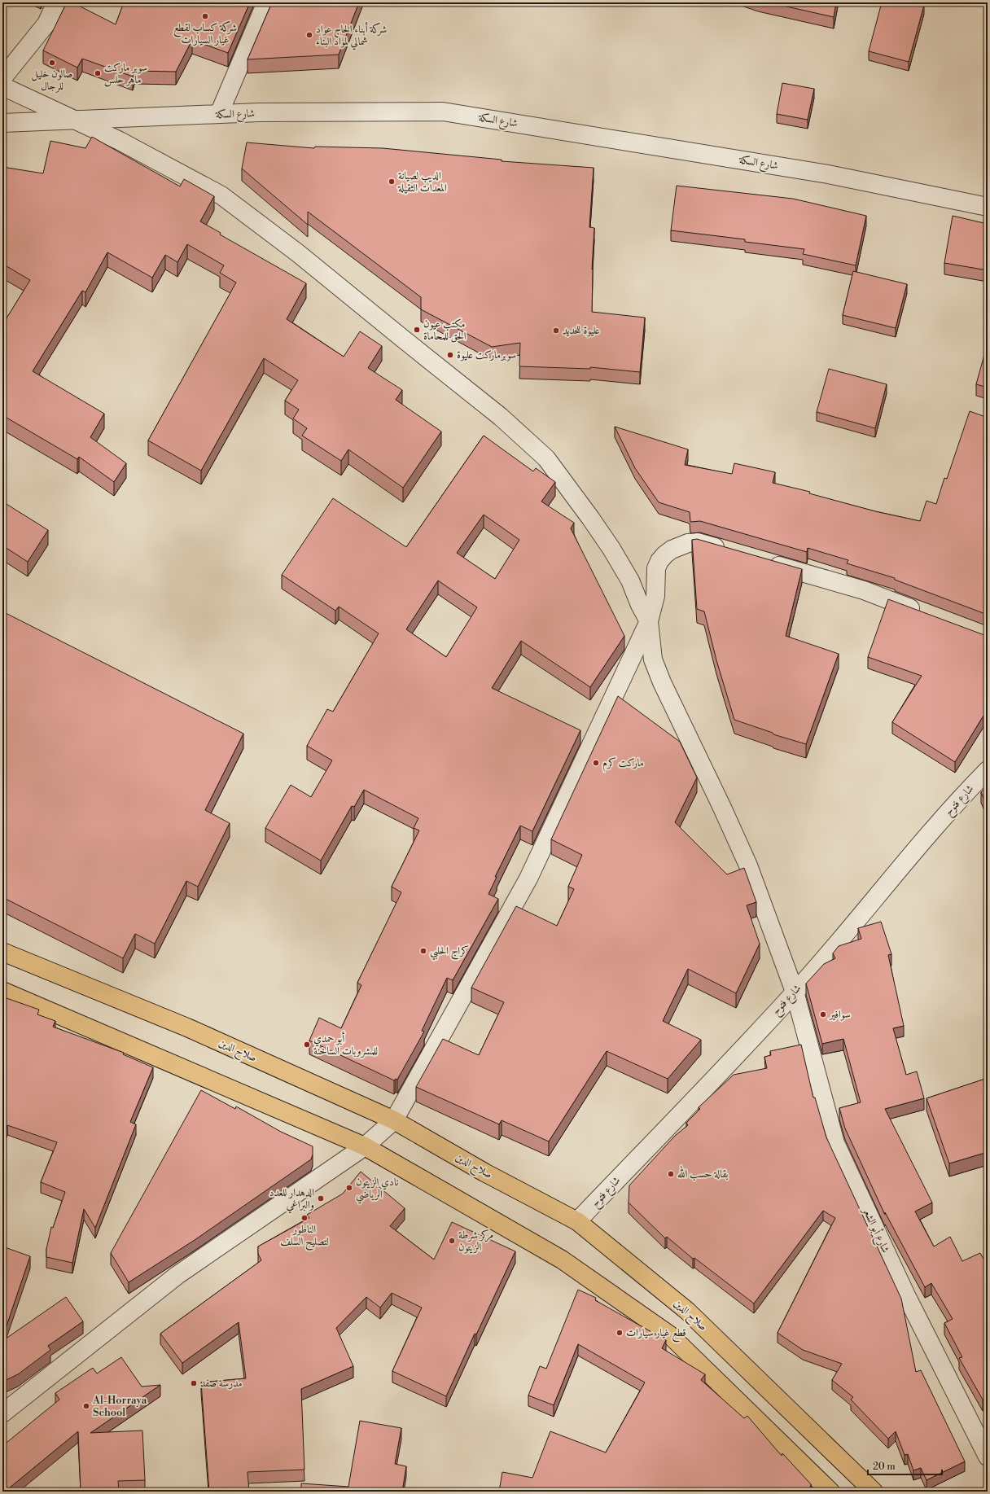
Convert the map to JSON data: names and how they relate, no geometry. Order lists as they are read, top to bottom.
{
  "streets": {
    "highway": ["صلاح الدين"],
    "street": ["شارع السكة", "شارع فتوح", "شارع أبو الشعر"]
  },
  "crossings": [
    ["شارع فتوح", "صلاح الدين"],
    ["شارع فتوح", "شارع أبو الشعر"]
  ],
  "places": [
    "شركة كساب لقطع غيار السيارات",
    "شركة أبناء الحاج عواد شمالي لمواد البناء",
    "صالون خليل للرجال",
    "سوبر ماركت ماهر حلس",
    "الديب لصيانة المعدات الثقيلة",
    "مكتب عيون الحق للمحاماة",
    "عليوة للحديد",
    "سوبرماركت عليوة",
    "ماركت كرم",
    "كراج الحلبي",
    "سوافير",
    "أبو حمدي للمشروبات الساخنة",
    "بقالة حسب الله",
    "نادي الزيتون الرياضي",
    "الدهدار للعدد والبراغي",
    "الناطور لتصليح السلف",
    "مركز شرطة الزيتون",
    "قطع غيار سيارات",
    "مدرسة صفد",
    "Al-Horraya School"
  ],
  "scale_bar": "20 m"
}
